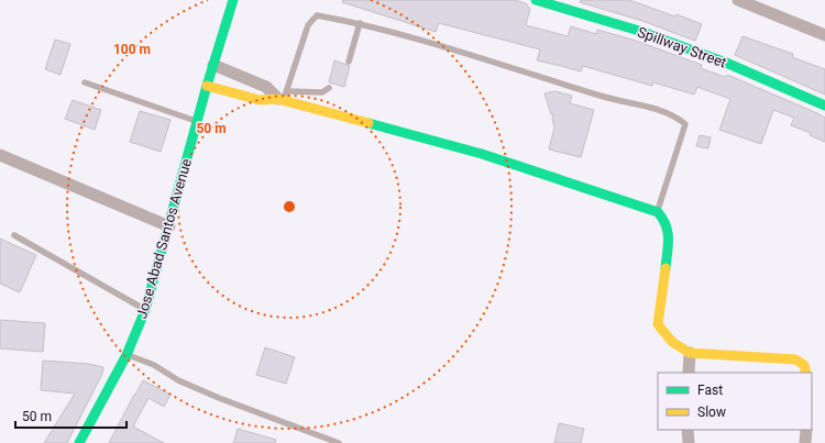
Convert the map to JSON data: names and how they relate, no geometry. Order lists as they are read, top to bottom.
{
  "streets": {
    "main road": ["Spillway Street", "Jose Abad Santos Avenue"]
  },
  "legend": ["Fast", "Slow"],
  "scale_bar": "50 m",
  "rings": ["100 m", "50 m"]
}
